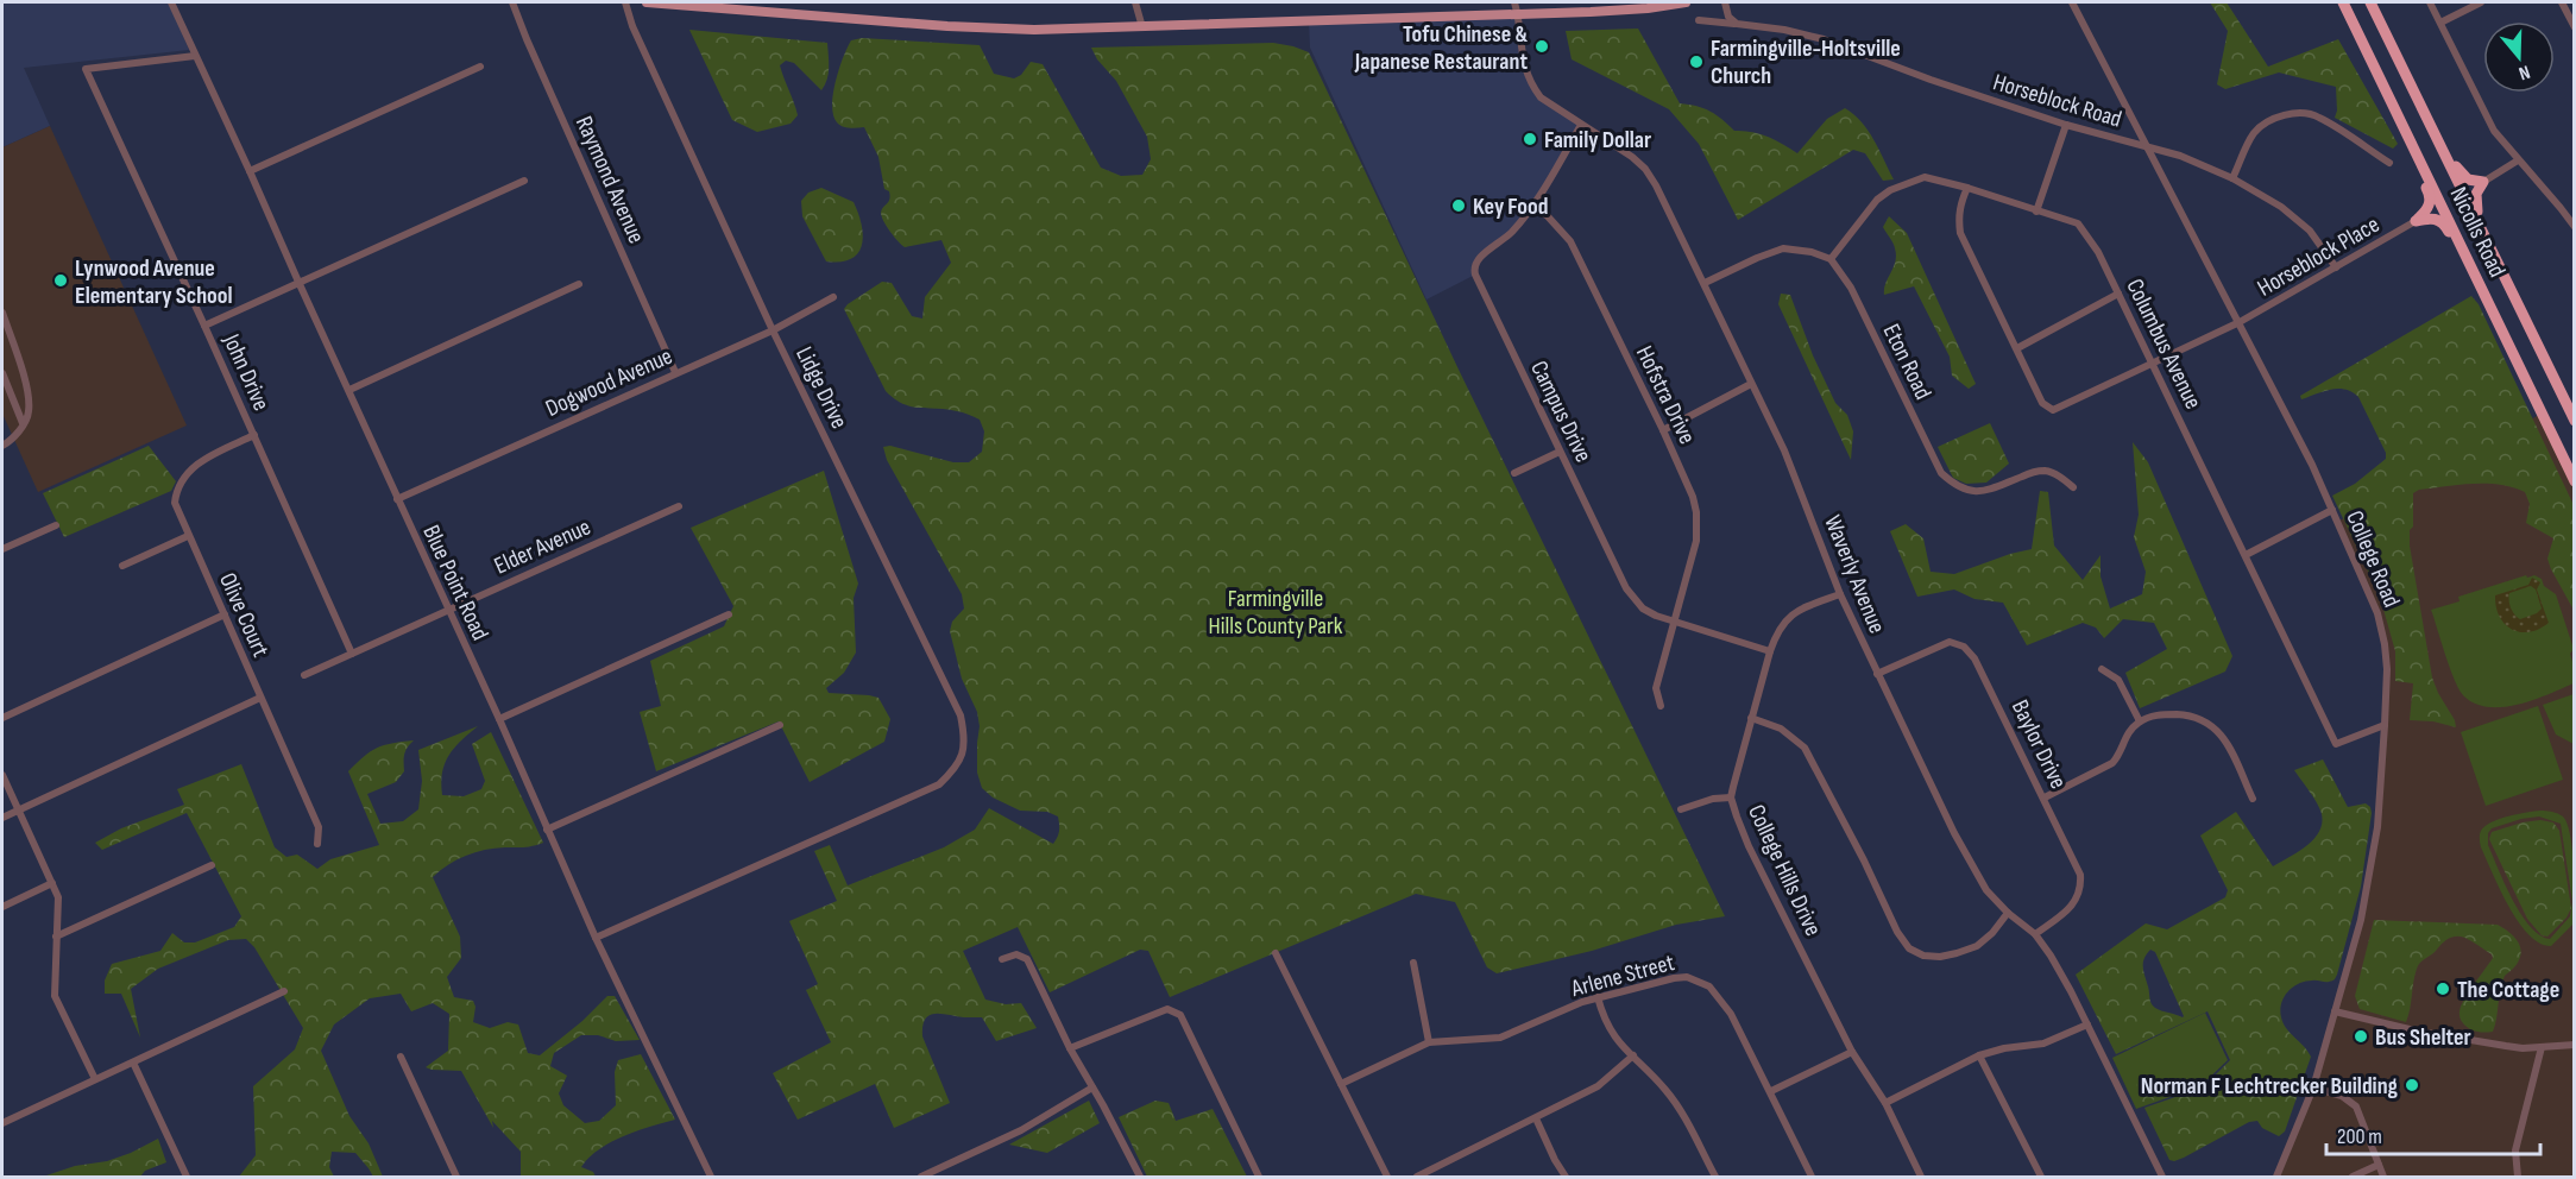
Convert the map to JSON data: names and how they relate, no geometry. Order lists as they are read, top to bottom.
{
  "streets": {
    "highway": ["Nicolls Road"],
    "street": [
      "Horseblock Road",
      "Raymond Avenue",
      "Horseblock Place",
      "Columbus Avenue",
      "Eton Road",
      "John Drive",
      "Dogwood Avenue",
      "Lidge Drive",
      "Hofstra Drive",
      "Campus Drive",
      "Elder Avenue",
      "College Road",
      "Waverly Avenue",
      "Blue Point Road",
      "Olive Court",
      "Baylor Drive",
      "College Hills Drive",
      "Arlene Street"
    ]
  },
  "crossings": [
    ["Horseblock Road", "Horseblock Place"],
    ["Horseblock Road", "College Road"],
    ["Raymond Avenue", "Dogwood Avenue"],
    ["Horseblock Place", "Columbus Avenue"],
    ["Horseblock Place", "College Road"],
    ["Columbus Avenue", "Eton Road"],
    ["Columbus Avenue", "College Road"],
    ["John Drive", "Elder Avenue"],
    ["John Drive", "Blue Point Road"],
    ["John Drive", "Olive Court"],
    ["Dogwood Avenue", "Lidge Drive"],
    ["Dogwood Avenue", "Blue Point Road"],
    ["Lidge Drive", "Blue Point Road"],
    ["Hofstra Drive", "Campus Drive"],
    ["Campus Drive", "Waverly Avenue"],
    ["Campus Drive", "College Hills Drive"],
    ["Elder Avenue", "Blue Point Road"],
    ["Waverly Avenue", "Baylor Drive"],
    ["Waverly Avenue", "College Hills Drive"]
  ],
  "parks": ["Farmingville Hills County Park"],
  "places": [
    "Tofu Chinese & Japanese Restaurant",
    "Farmingville-Holtsville Church",
    "Family Dollar",
    "Key Food",
    "Lynwood Avenue Elementary School",
    "The Cottage",
    "Bus Shelter",
    "Norman F Lechtrecker Building"
  ],
  "scale_bar": "200 m",
  "north": "bottom"
}
